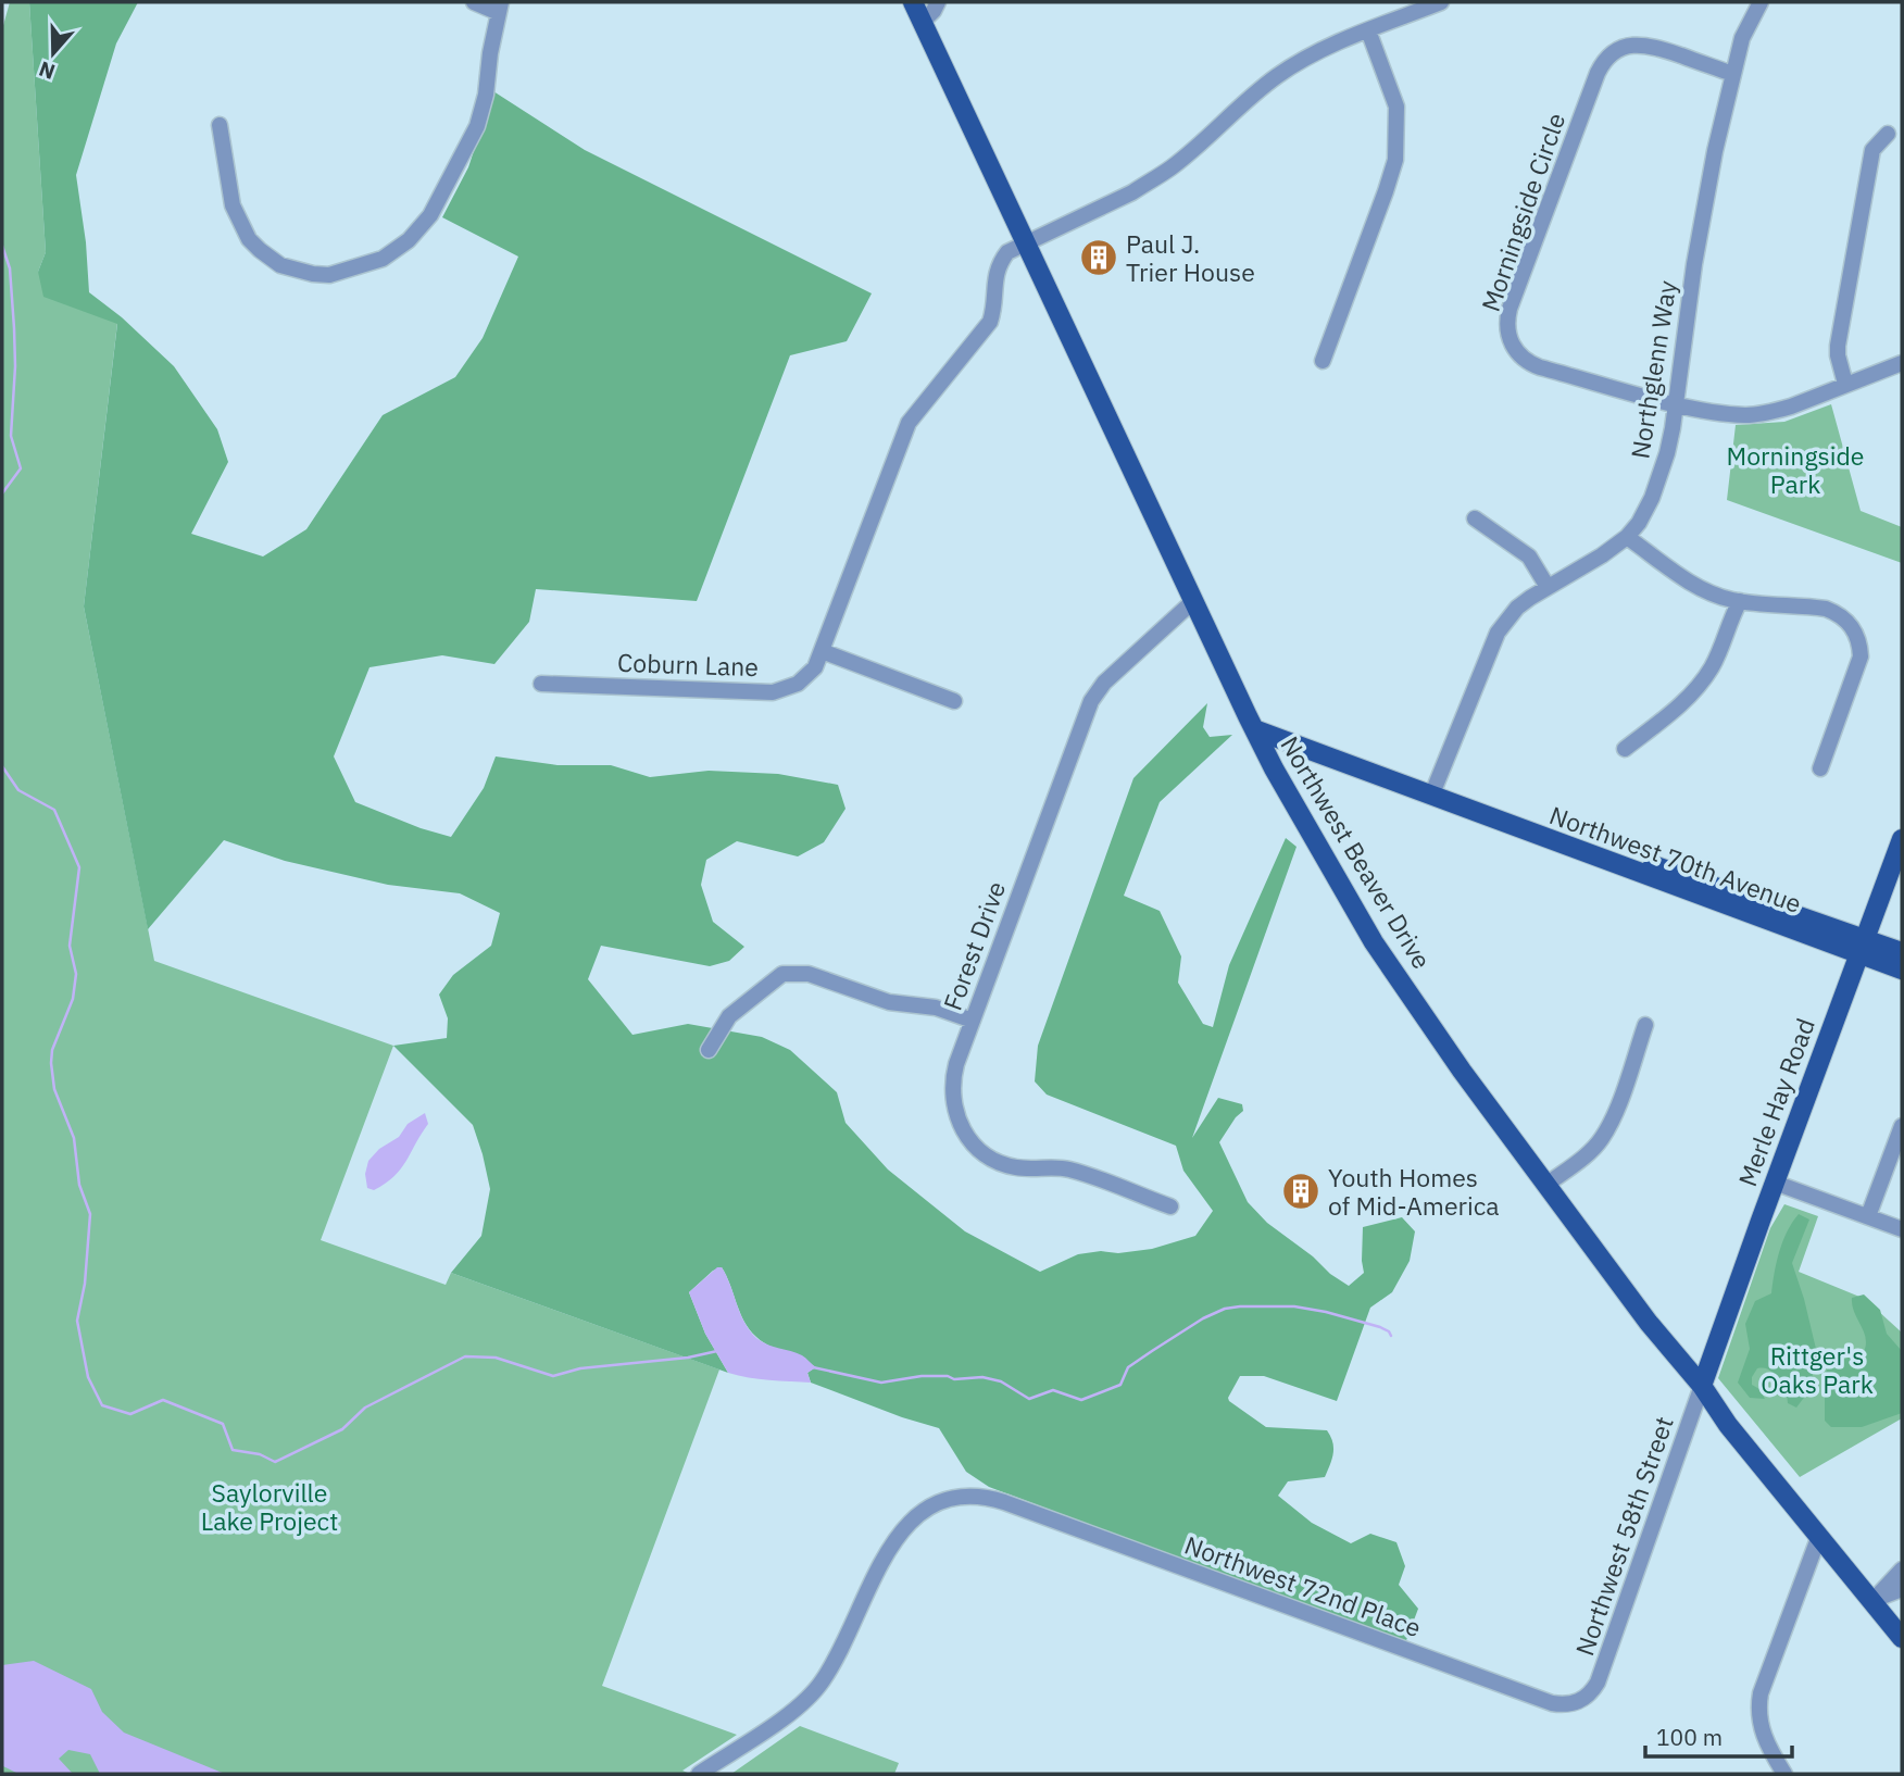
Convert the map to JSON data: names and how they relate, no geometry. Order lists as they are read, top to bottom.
{
  "streets": {
    "main road": ["Northwest Beaver Drive", "Northwest 70th Avenue", "Merle Hay Road"],
    "street": [
      "Morningside Circle",
      "Northglenn Way",
      "Coburn Lane",
      "Forest Drive",
      "Northwest 58th Street",
      "Northwest 72nd Place"
    ]
  },
  "crossings": [
    ["Morningside Circle", "Northglenn Way"],
    ["Northglenn Way", "Northwest 70th Avenue"],
    ["Coburn Lane", "Northwest Beaver Drive"],
    ["Northwest Beaver Drive", "Northwest 70th Avenue"],
    ["Northwest Beaver Drive", "Forest Drive"],
    ["Northwest Beaver Drive", "Merle Hay Road"],
    ["Northwest Beaver Drive", "Northwest 58th Street"],
    ["Northwest 70th Avenue", "Merle Hay Road"],
    ["Merle Hay Road", "Northwest 58th Street"],
    ["Northwest 58th Street", "Northwest 72nd Place"]
  ],
  "parks": ["Morningside Park", "Rittger's Oaks Park", "Saylorville Lake Project"],
  "places": {
    "building": ["Paul J. Trier House", "Youth Homes of Mid-America"]
  },
  "scale_bar": "100 m",
  "north": "bottom"
}
